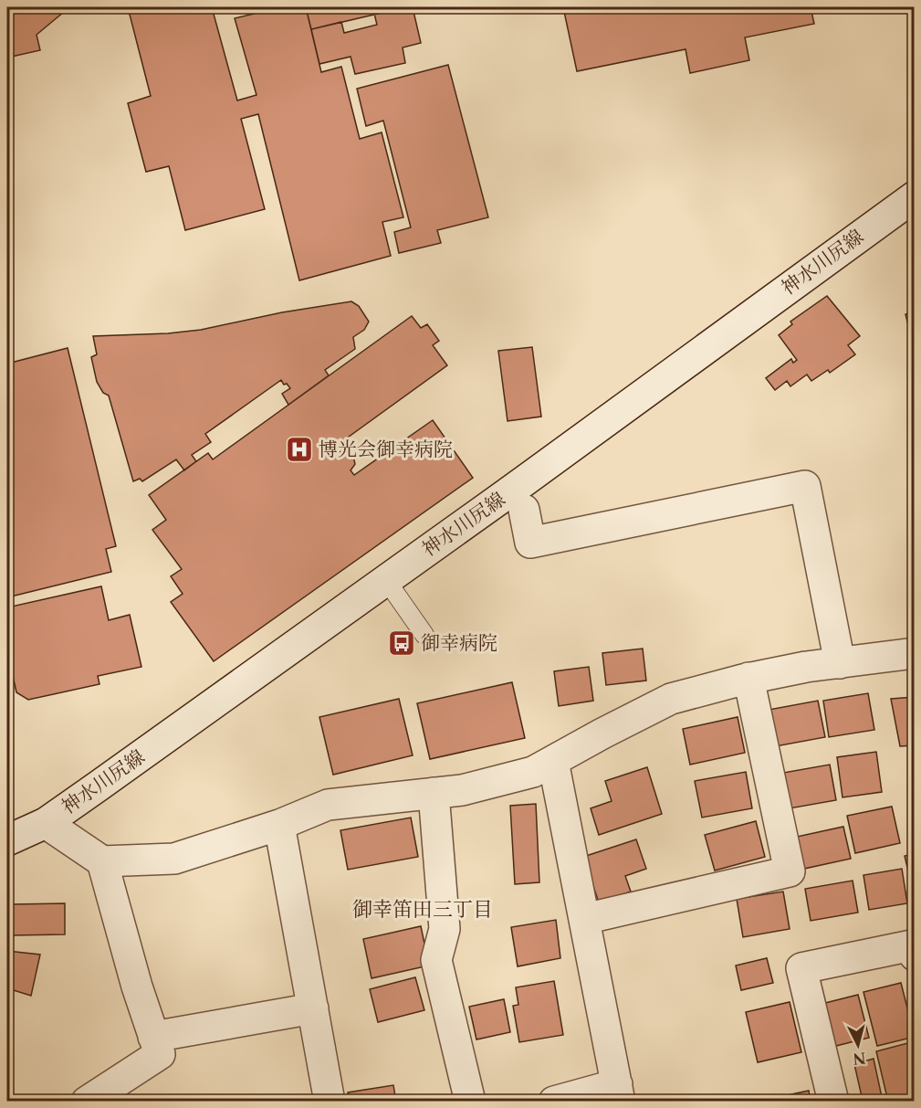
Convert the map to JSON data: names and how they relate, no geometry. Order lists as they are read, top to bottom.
{
  "streets": {
    "street": ["神水川尻線"]
  },
  "districts": ["御幸笛田三丁目"],
  "places": {
    "hospital": ["博光会御幸病院"],
    "bus stop": ["御幸病院"]
  },
  "north": "bottom"
}
